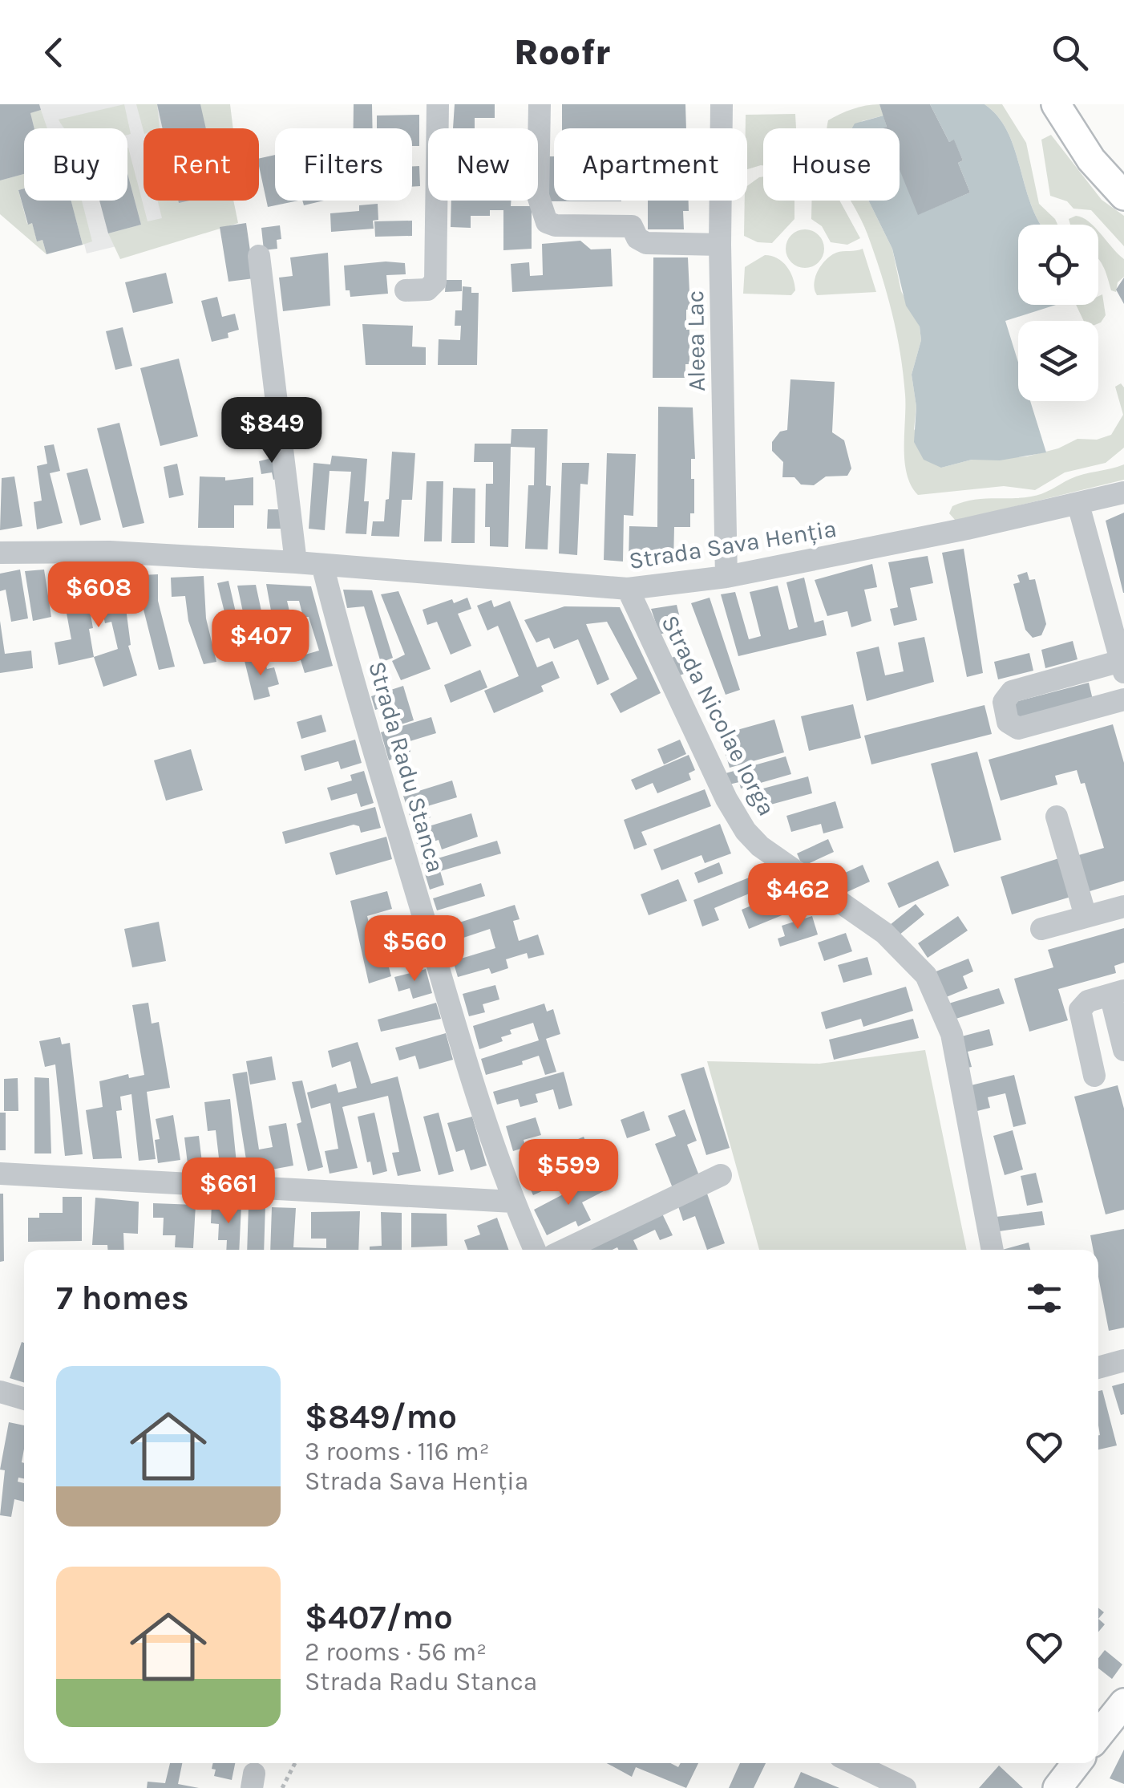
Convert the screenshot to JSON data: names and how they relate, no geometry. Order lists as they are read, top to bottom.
{
  "streets": {
    "street": [
      "Aleea Lac",
      "Strada Sava Henția",
      "Strada Nicolae Iorga",
      "Strada Radu Stanca"
    ]
  },
  "crossings": [
    ["Aleea Lac", "Strada Sava Henția"],
    ["Strada Sava Henția", "Strada Nicolae Iorga"],
    ["Strada Sava Henția", "Strada Radu Stanca"]
  ],
  "page": {
    "header": "Roofr",
    "chip": [
      "Buy",
      "Rent",
      "Filters",
      "New",
      "Apartment",
      "House"
    ],
    "price": [
      "$849",
      "$608",
      "$407",
      "$462",
      "$560",
      "$599",
      "$661"
    ],
    "heading": "7 homes",
    "list": [
      {
        "name": "$849/mo",
        "note": "3 rooms · 116 m² · Strada Sava Henția"
      },
      {
        "name": "$407/mo",
        "note": "2 rooms · 56 m² · Strada Radu Stanca"
      }
    ]
  }
}
